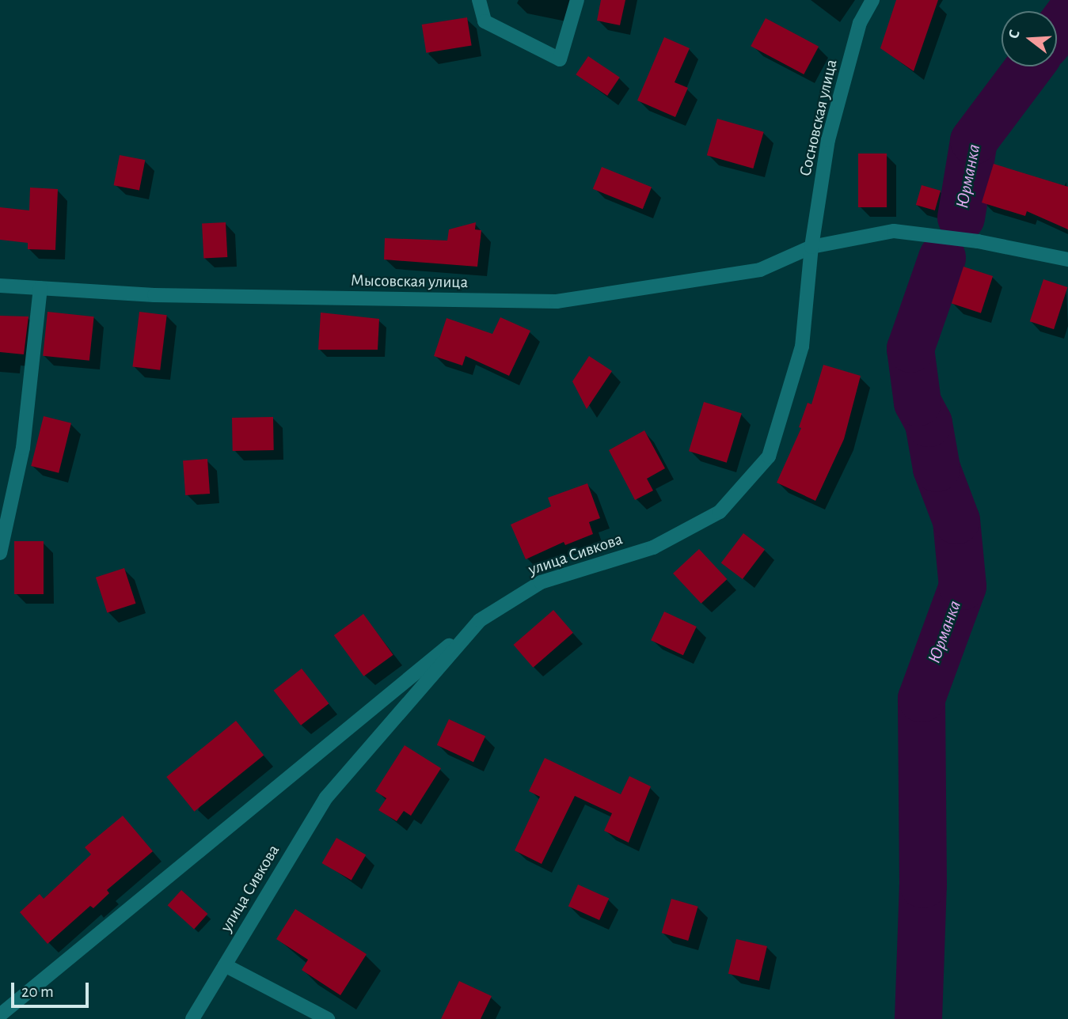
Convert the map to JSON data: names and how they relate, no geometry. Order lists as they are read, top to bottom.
{
  "streets": {
    "street": ["Сосновская улица", "Мысовская улица", "улица Сивкова"]
  },
  "crossings": [
    ["Сосновская улица", "Мысовская улица"],
    ["Сосновская улица", "улица Сивкова"],
    ["Мысовская улица", "улица Сивкова"]
  ],
  "water": ["Юрманка"],
  "scale_bar": "20 m",
  "north": "left"
}
